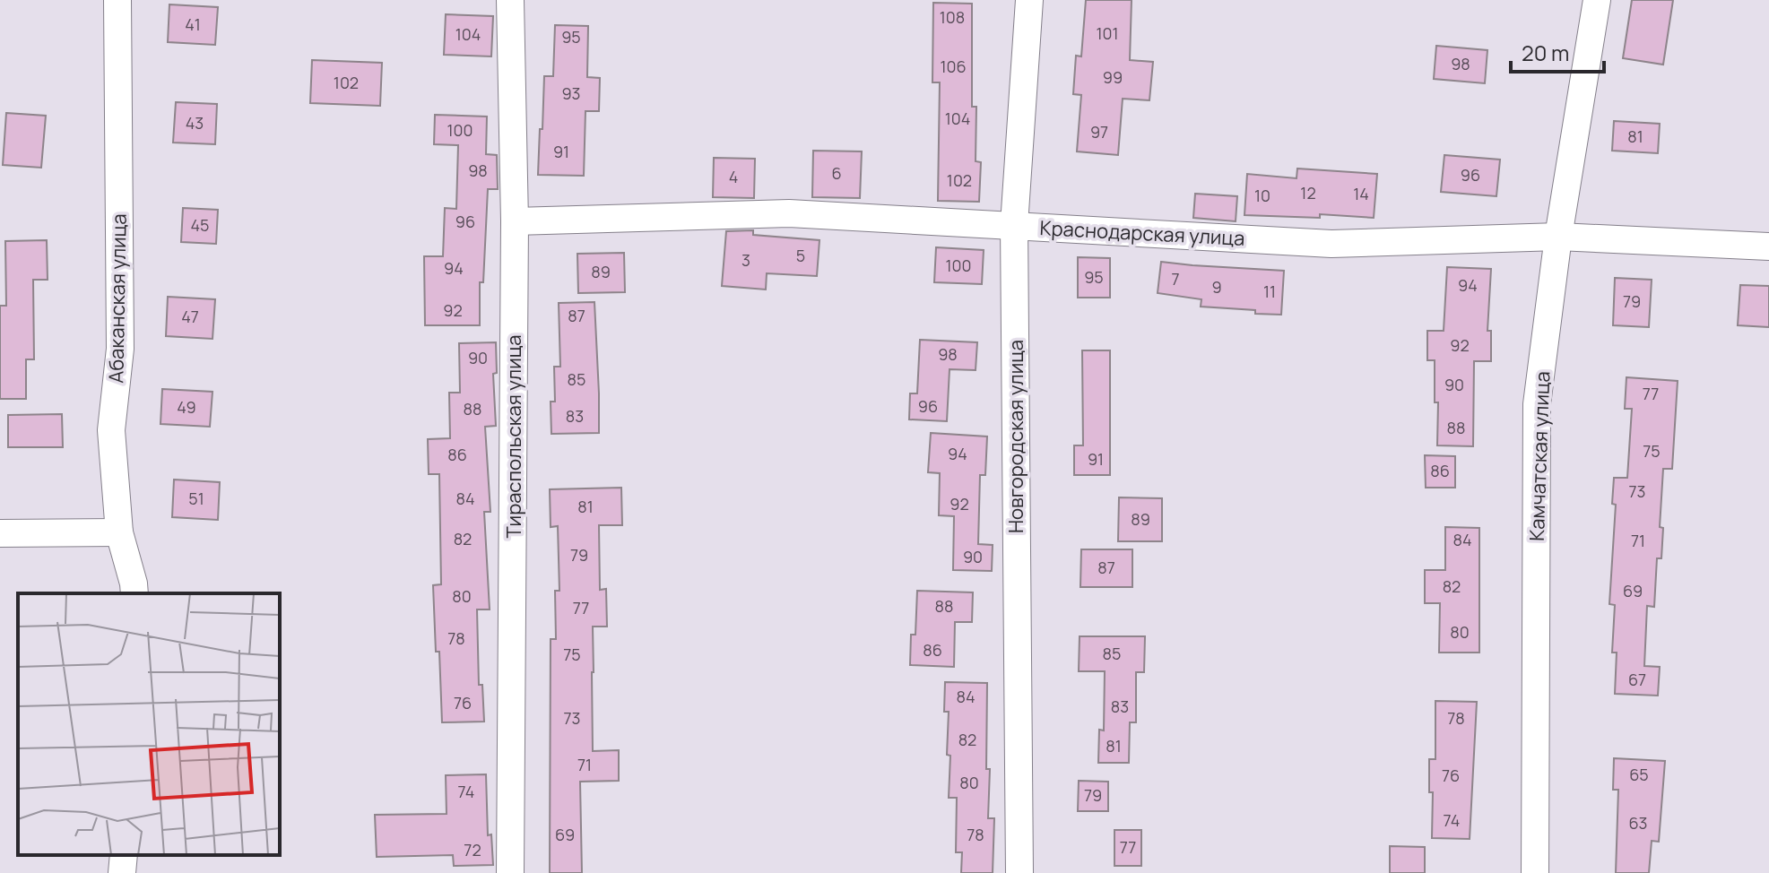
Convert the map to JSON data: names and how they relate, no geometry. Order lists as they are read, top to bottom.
{
  "streets": {
    "street": [
      "Краснодарская улица",
      "Абаканская улица",
      "Тираспольская улица",
      "Новгородская улица",
      "Камчатская улица"
    ]
  },
  "crossings": [
    ["Краснодарская улица", "Тираспольская улица"],
    ["Краснодарская улица", "Новгородская улица"],
    ["Краснодарская улица", "Камчатская улица"]
  ],
  "house_numbers": [
    "108",
    "41",
    "101",
    "104",
    "95",
    "98",
    "106",
    "99",
    "102",
    "93",
    "104",
    "43",
    "100",
    "97",
    "81",
    "91",
    "98",
    "6",
    "96",
    "4",
    "102",
    "12",
    "14",
    "10",
    "96",
    "45",
    "5",
    "3",
    "100",
    "94",
    "89",
    "95",
    "7",
    "94",
    "9",
    "11",
    "79",
    "92",
    "87",
    "47",
    "92",
    "98",
    "90",
    "85",
    "90",
    "77",
    "96",
    "49",
    "88",
    "83",
    "88",
    "75",
    "94",
    "86",
    "91",
    "86",
    "73",
    "51",
    "84",
    "92",
    "81",
    "89",
    "82",
    "84",
    "71",
    "79",
    "90",
    "87",
    "82",
    "69",
    "80",
    "88",
    "77",
    "80",
    "78",
    "86",
    "85",
    "75",
    "67",
    "84",
    "76",
    "83",
    "73",
    "78",
    "82",
    "81",
    "71",
    "65",
    "76",
    "80",
    "74",
    "79",
    "74",
    "63",
    "69",
    "78",
    "77",
    "72"
  ],
  "scale_bar": "20 m"
}
